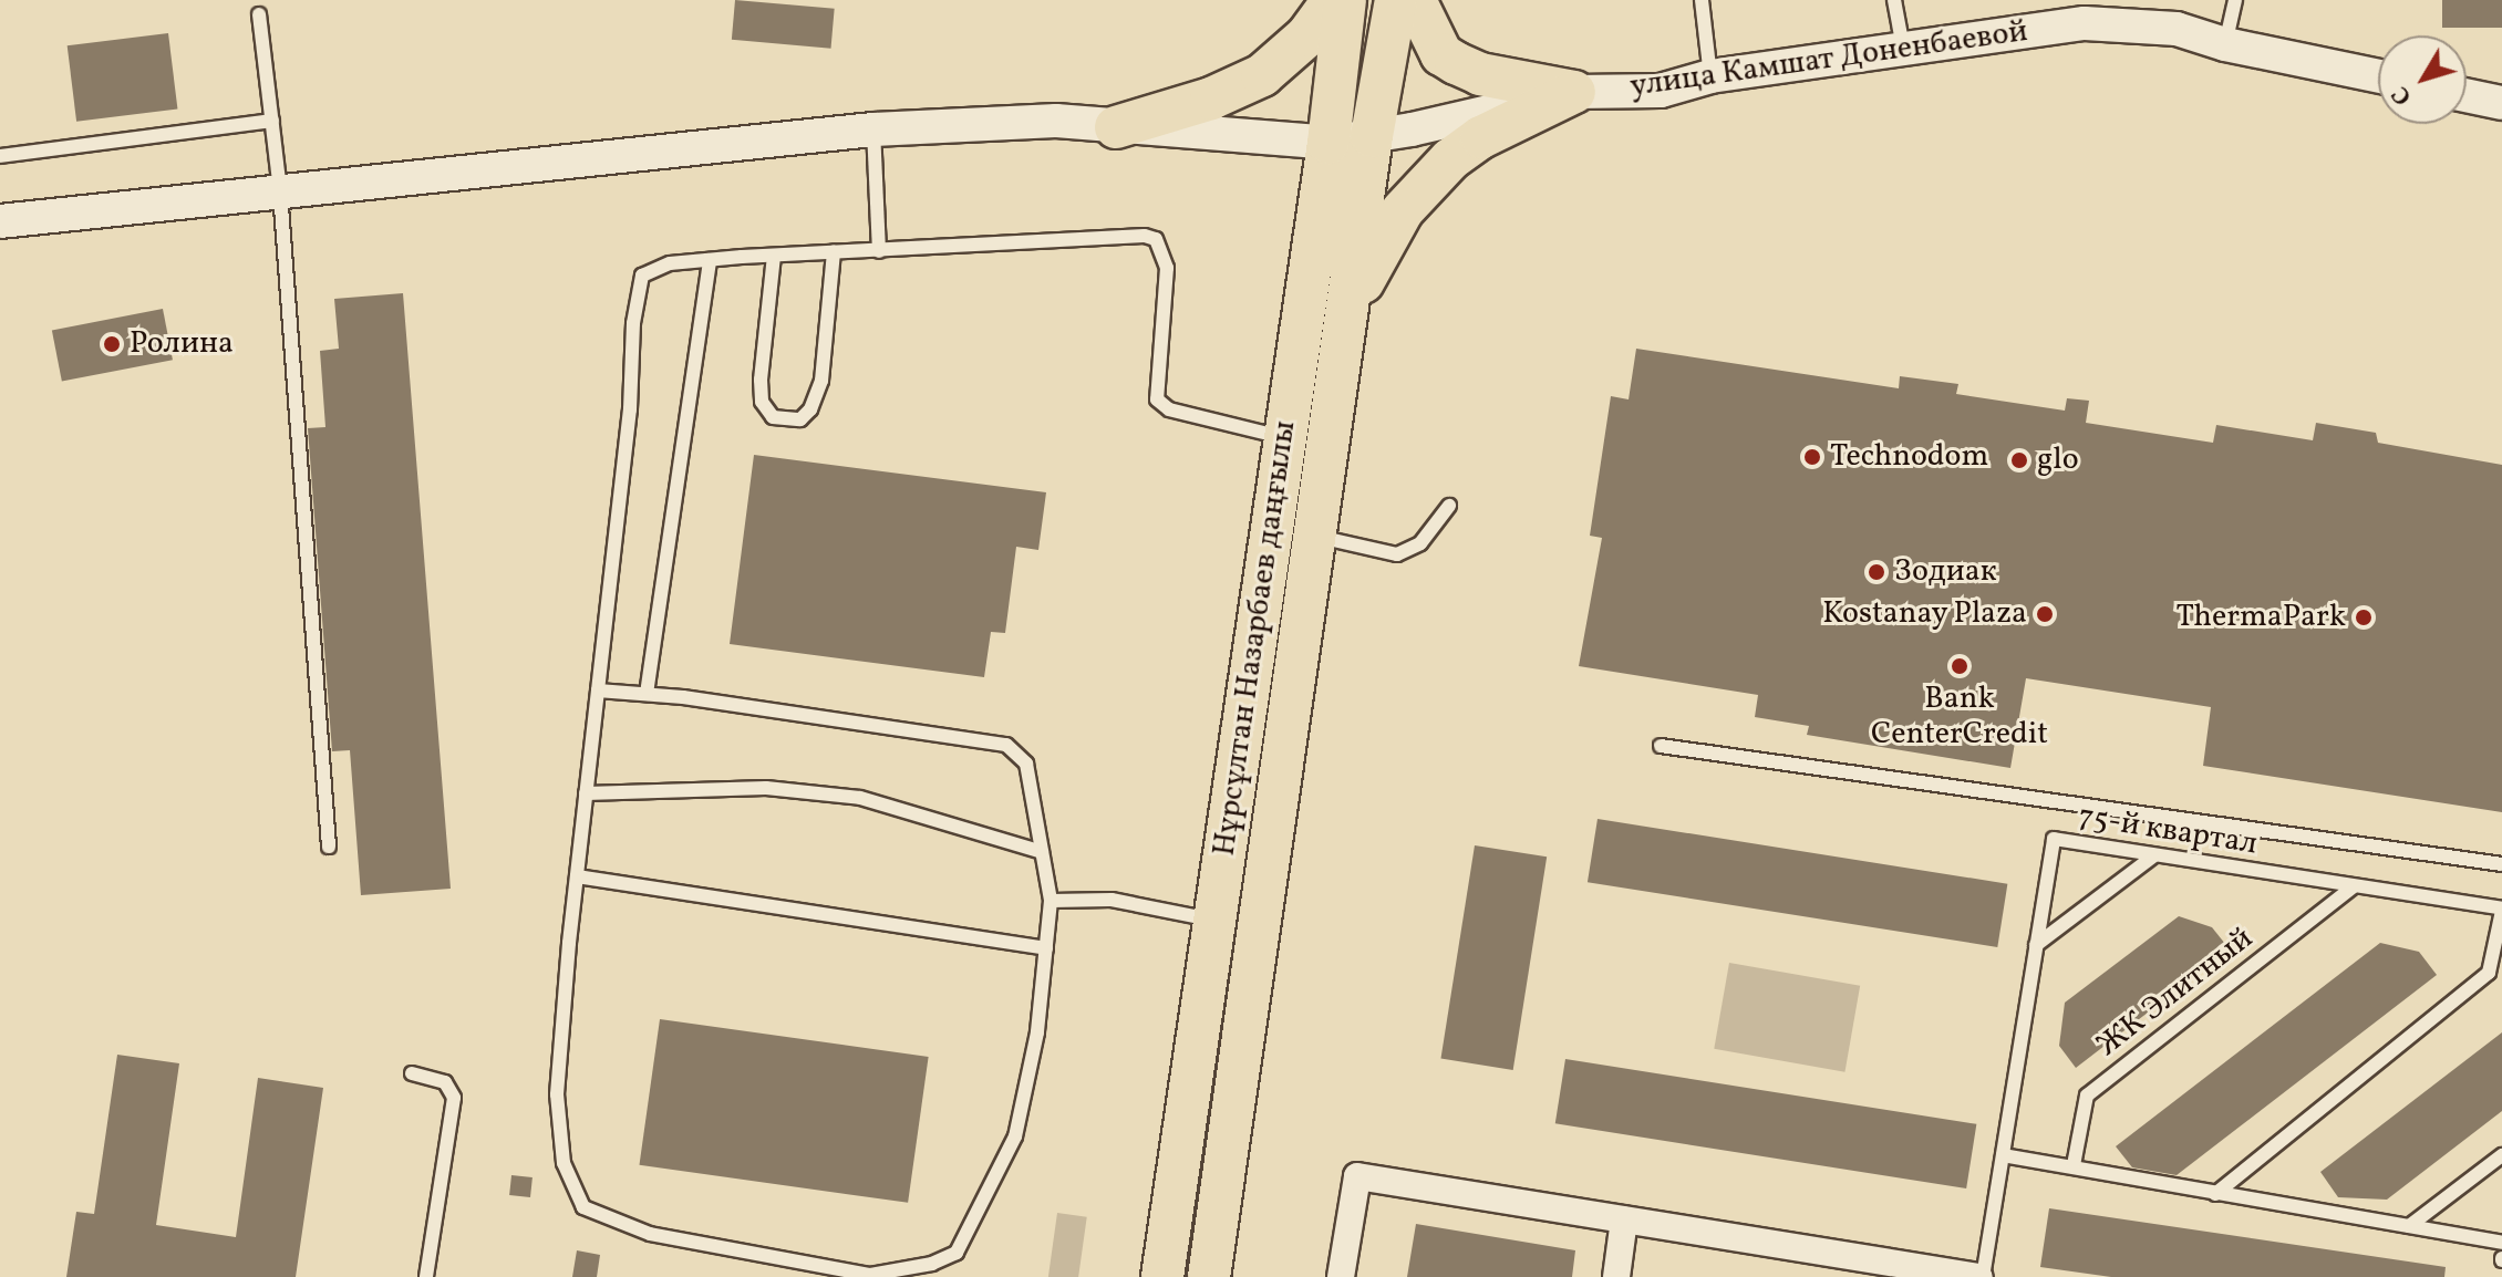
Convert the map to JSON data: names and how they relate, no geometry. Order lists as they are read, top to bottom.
{
  "streets": {
    "main road": ["Нұрсұлтан Назарбаев даңғылы"],
    "street": ["улица Камшат Доненбаевой"],
    "lane": ["75-й квартал", "ЖК Элитный"]
  },
  "crossings": [
    ["улица Камшат Доненбаевой", "Нұрсұлтан Назарбаев даңғылы"],
    ["75-й квартал", "ЖК Элитный"]
  ],
  "places": [
    "Ролина",
    "Technodom",
    "glo",
    "Зодиак",
    "Kostanay Plaza",
    "ThermaPark",
    "Bank CenterCredit"
  ],
  "north": "bottom left"
}
